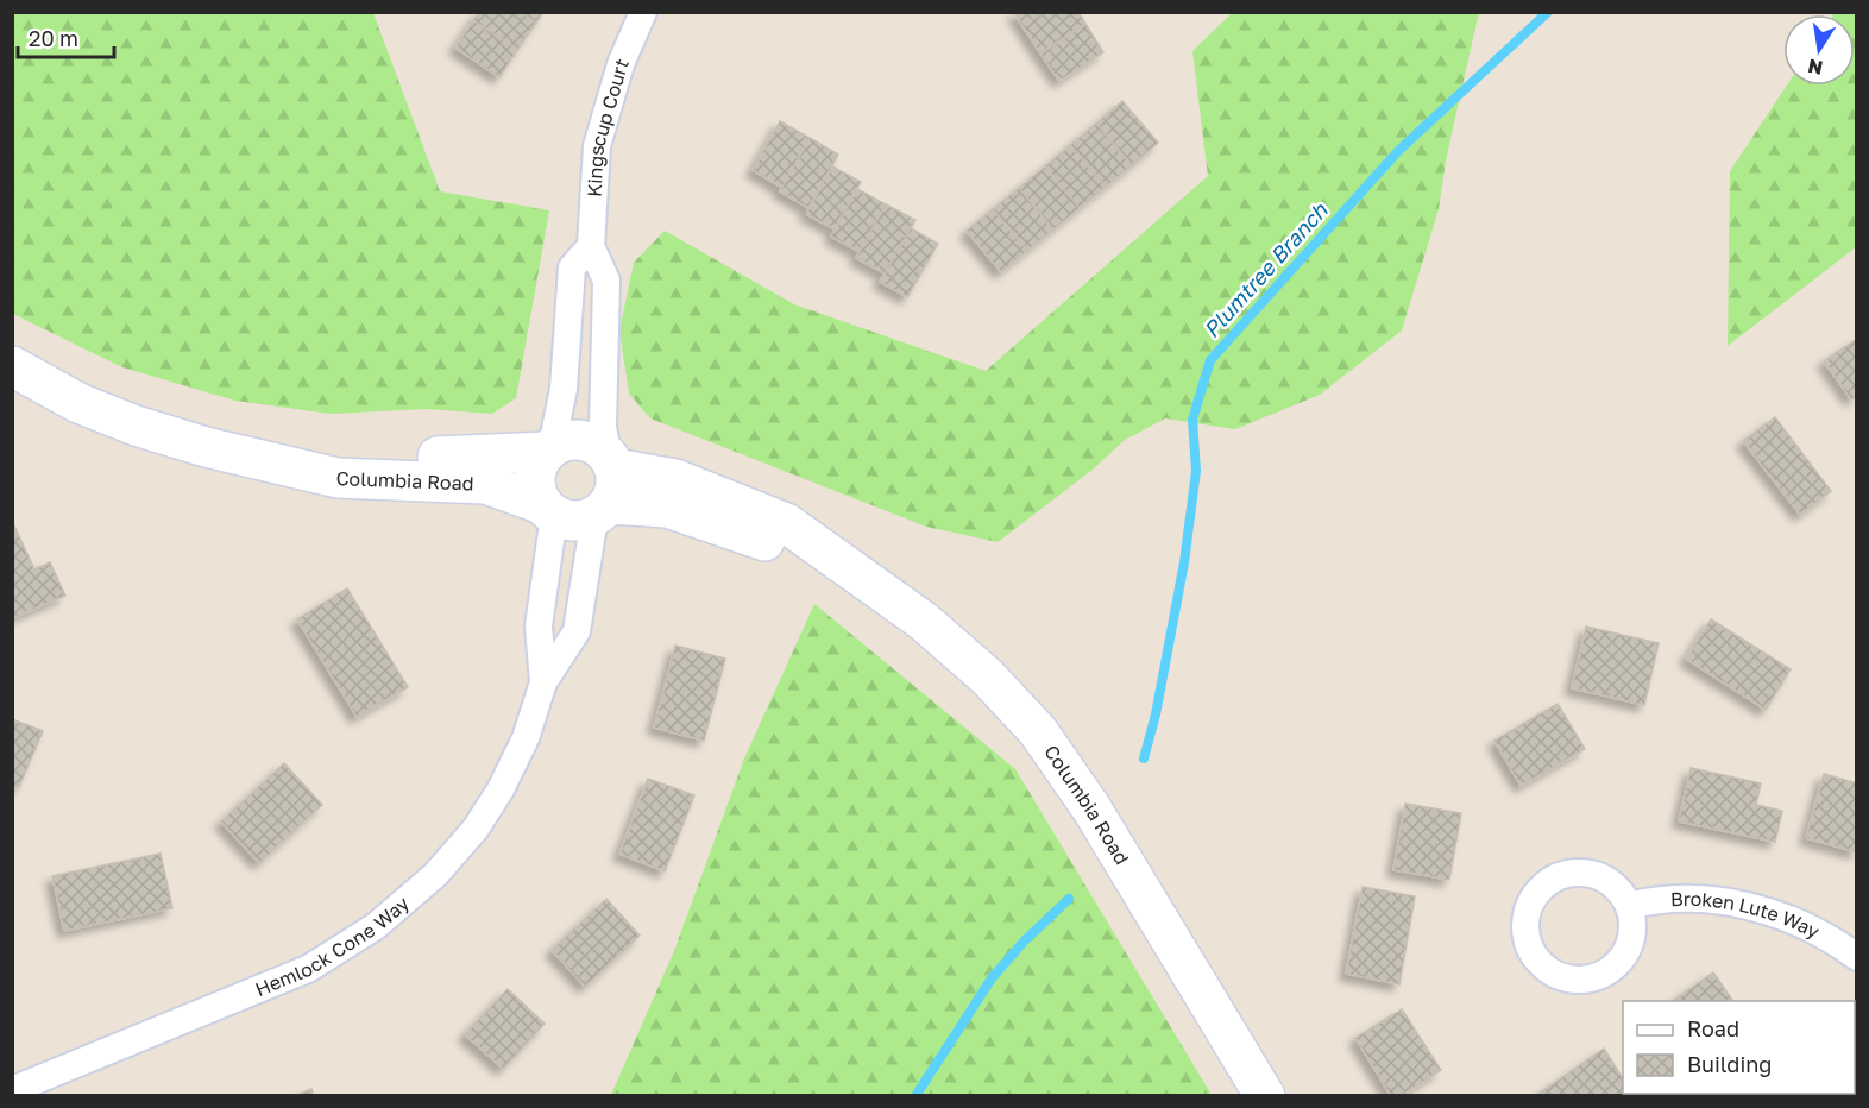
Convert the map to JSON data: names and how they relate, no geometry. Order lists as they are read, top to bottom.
{
  "streets": {
    "street": [
      "Kingscup Court",
      "Columbia Road",
      "Broken Lute Way",
      "Hemlock Cone Way"
    ]
  },
  "crossings": [
    ["Kingscup Court", "Columbia Road"],
    ["Kingscup Court", "Hemlock Cone Way"],
    ["Columbia Road", "Hemlock Cone Way"]
  ],
  "water": ["Plumtree Branch"],
  "legend": ["Road", "Building"],
  "scale_bar": "20 m",
  "north": "bottom"
}
